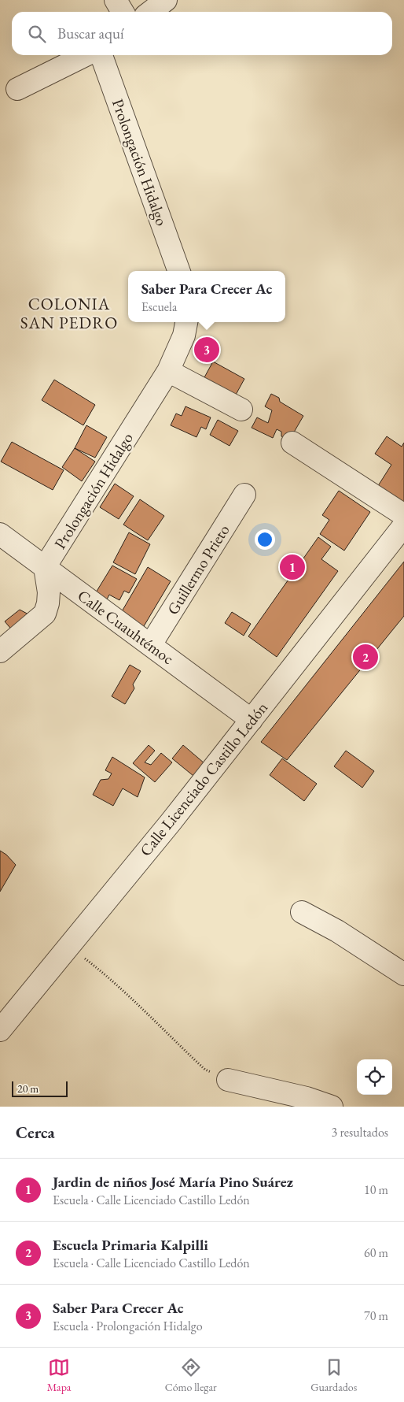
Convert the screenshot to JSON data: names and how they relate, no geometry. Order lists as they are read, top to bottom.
{
  "streets": {
    "street": [
      "Prolongación Hidalgo",
      "Guillermo Prieto",
      "Calle Cuauhtémoc",
      "Calle Licenciado Castillo Ledón"
    ]
  },
  "crossings": [
    ["Prolongación Hidalgo", "Calle Cuauhtémoc"],
    ["Guillermo Prieto", "Calle Cuauhtémoc"],
    ["Calle Cuauhtémoc", "Calle Licenciado Castillo Ledón"]
  ],
  "districts": ["COLONIA SAN PEDRO"],
  "scale_bar": "20 m",
  "page": {
    "search": "Buscar aquí",
    "popup": ["Saber Para Crecer Ac", "Escuela"],
    "pins": ["3", "1", "2"],
    "scale": "20 m",
    "heading": ["Cerca", "3 resultados"],
    "list": [
      {
        "mark": "1",
        "name": "Jardin de niños José María Pino Suárez",
        "note": "Escuela · Calle Licenciado Castillo Ledón",
        "value": "10 m"
      },
      {
        "mark": "2",
        "name": "Escuela Primaria Kalpilli",
        "note": "Escuela · Calle Licenciado Castillo Ledón",
        "value": "60 m"
      },
      {
        "mark": "3",
        "name": "Saber Para Crecer Ac",
        "note": "Escuela · Prolongación Hidalgo",
        "value": "70 m"
      }
    ],
    "nav": ["Mapa", "Cómo llegar", "Guardados"]
  }
}
